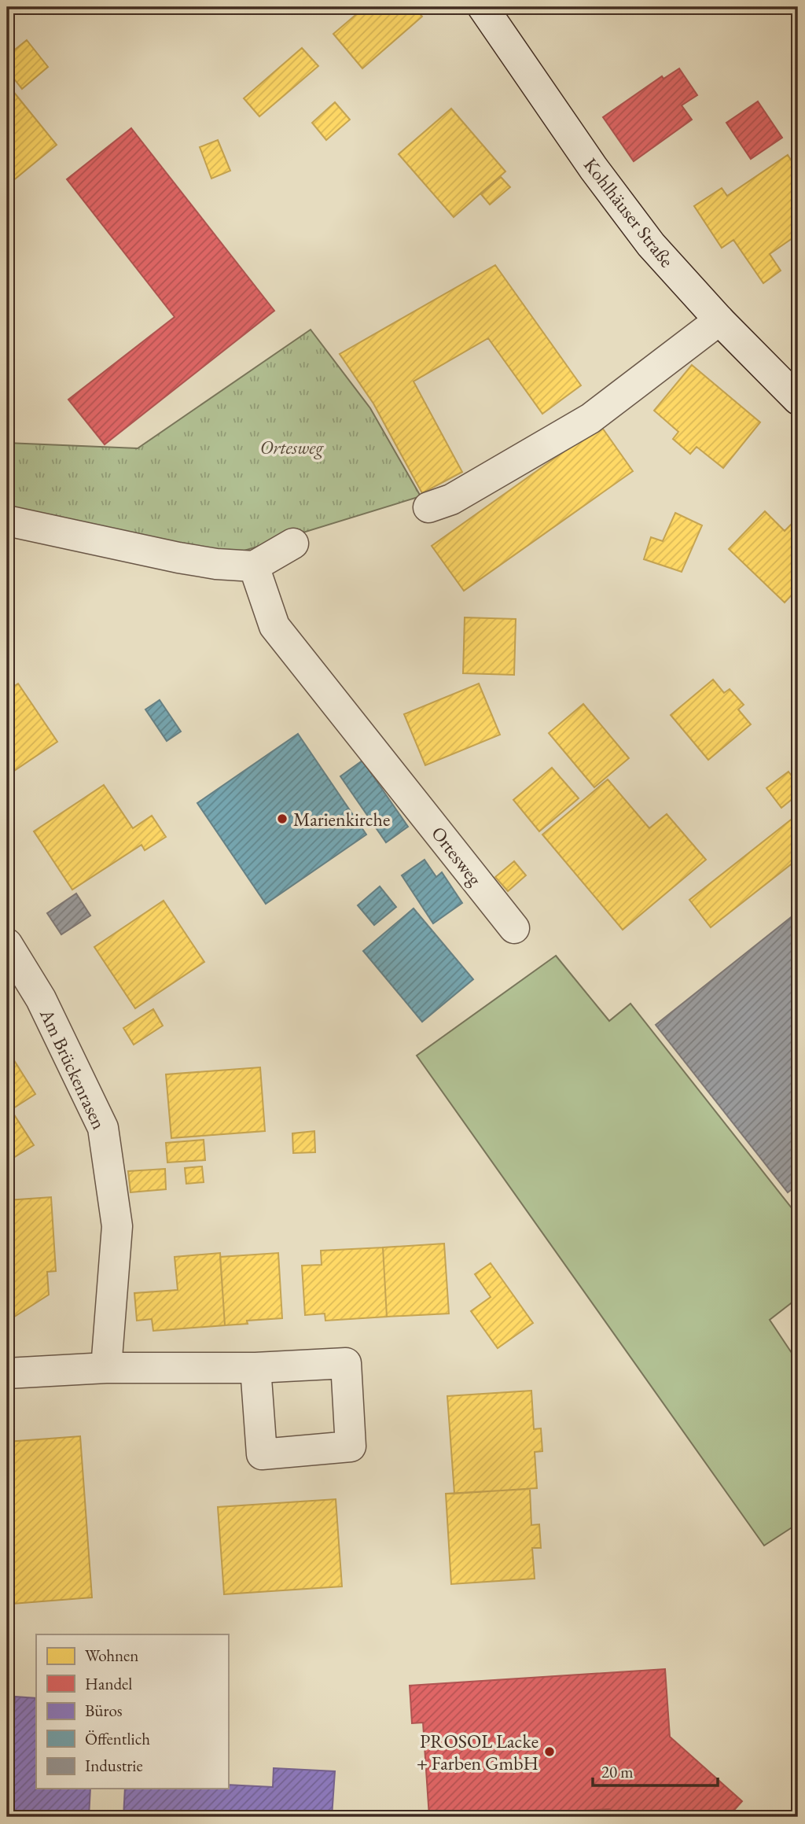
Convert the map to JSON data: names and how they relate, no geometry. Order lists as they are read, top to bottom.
{
  "streets": {
    "street": ["Kohlhäuser Straße", "Ortesweg", "Am Brückenrasen"]
  },
  "parks": ["Ortesweg"],
  "places": ["Marienkirche", "PROSOL Lacke + Farben GmbH"],
  "legend": [
    "Wohnen",
    "Handel",
    "Büros",
    "Öffentlich",
    "Industrie"
  ],
  "scale_bar": "20 m"
}
